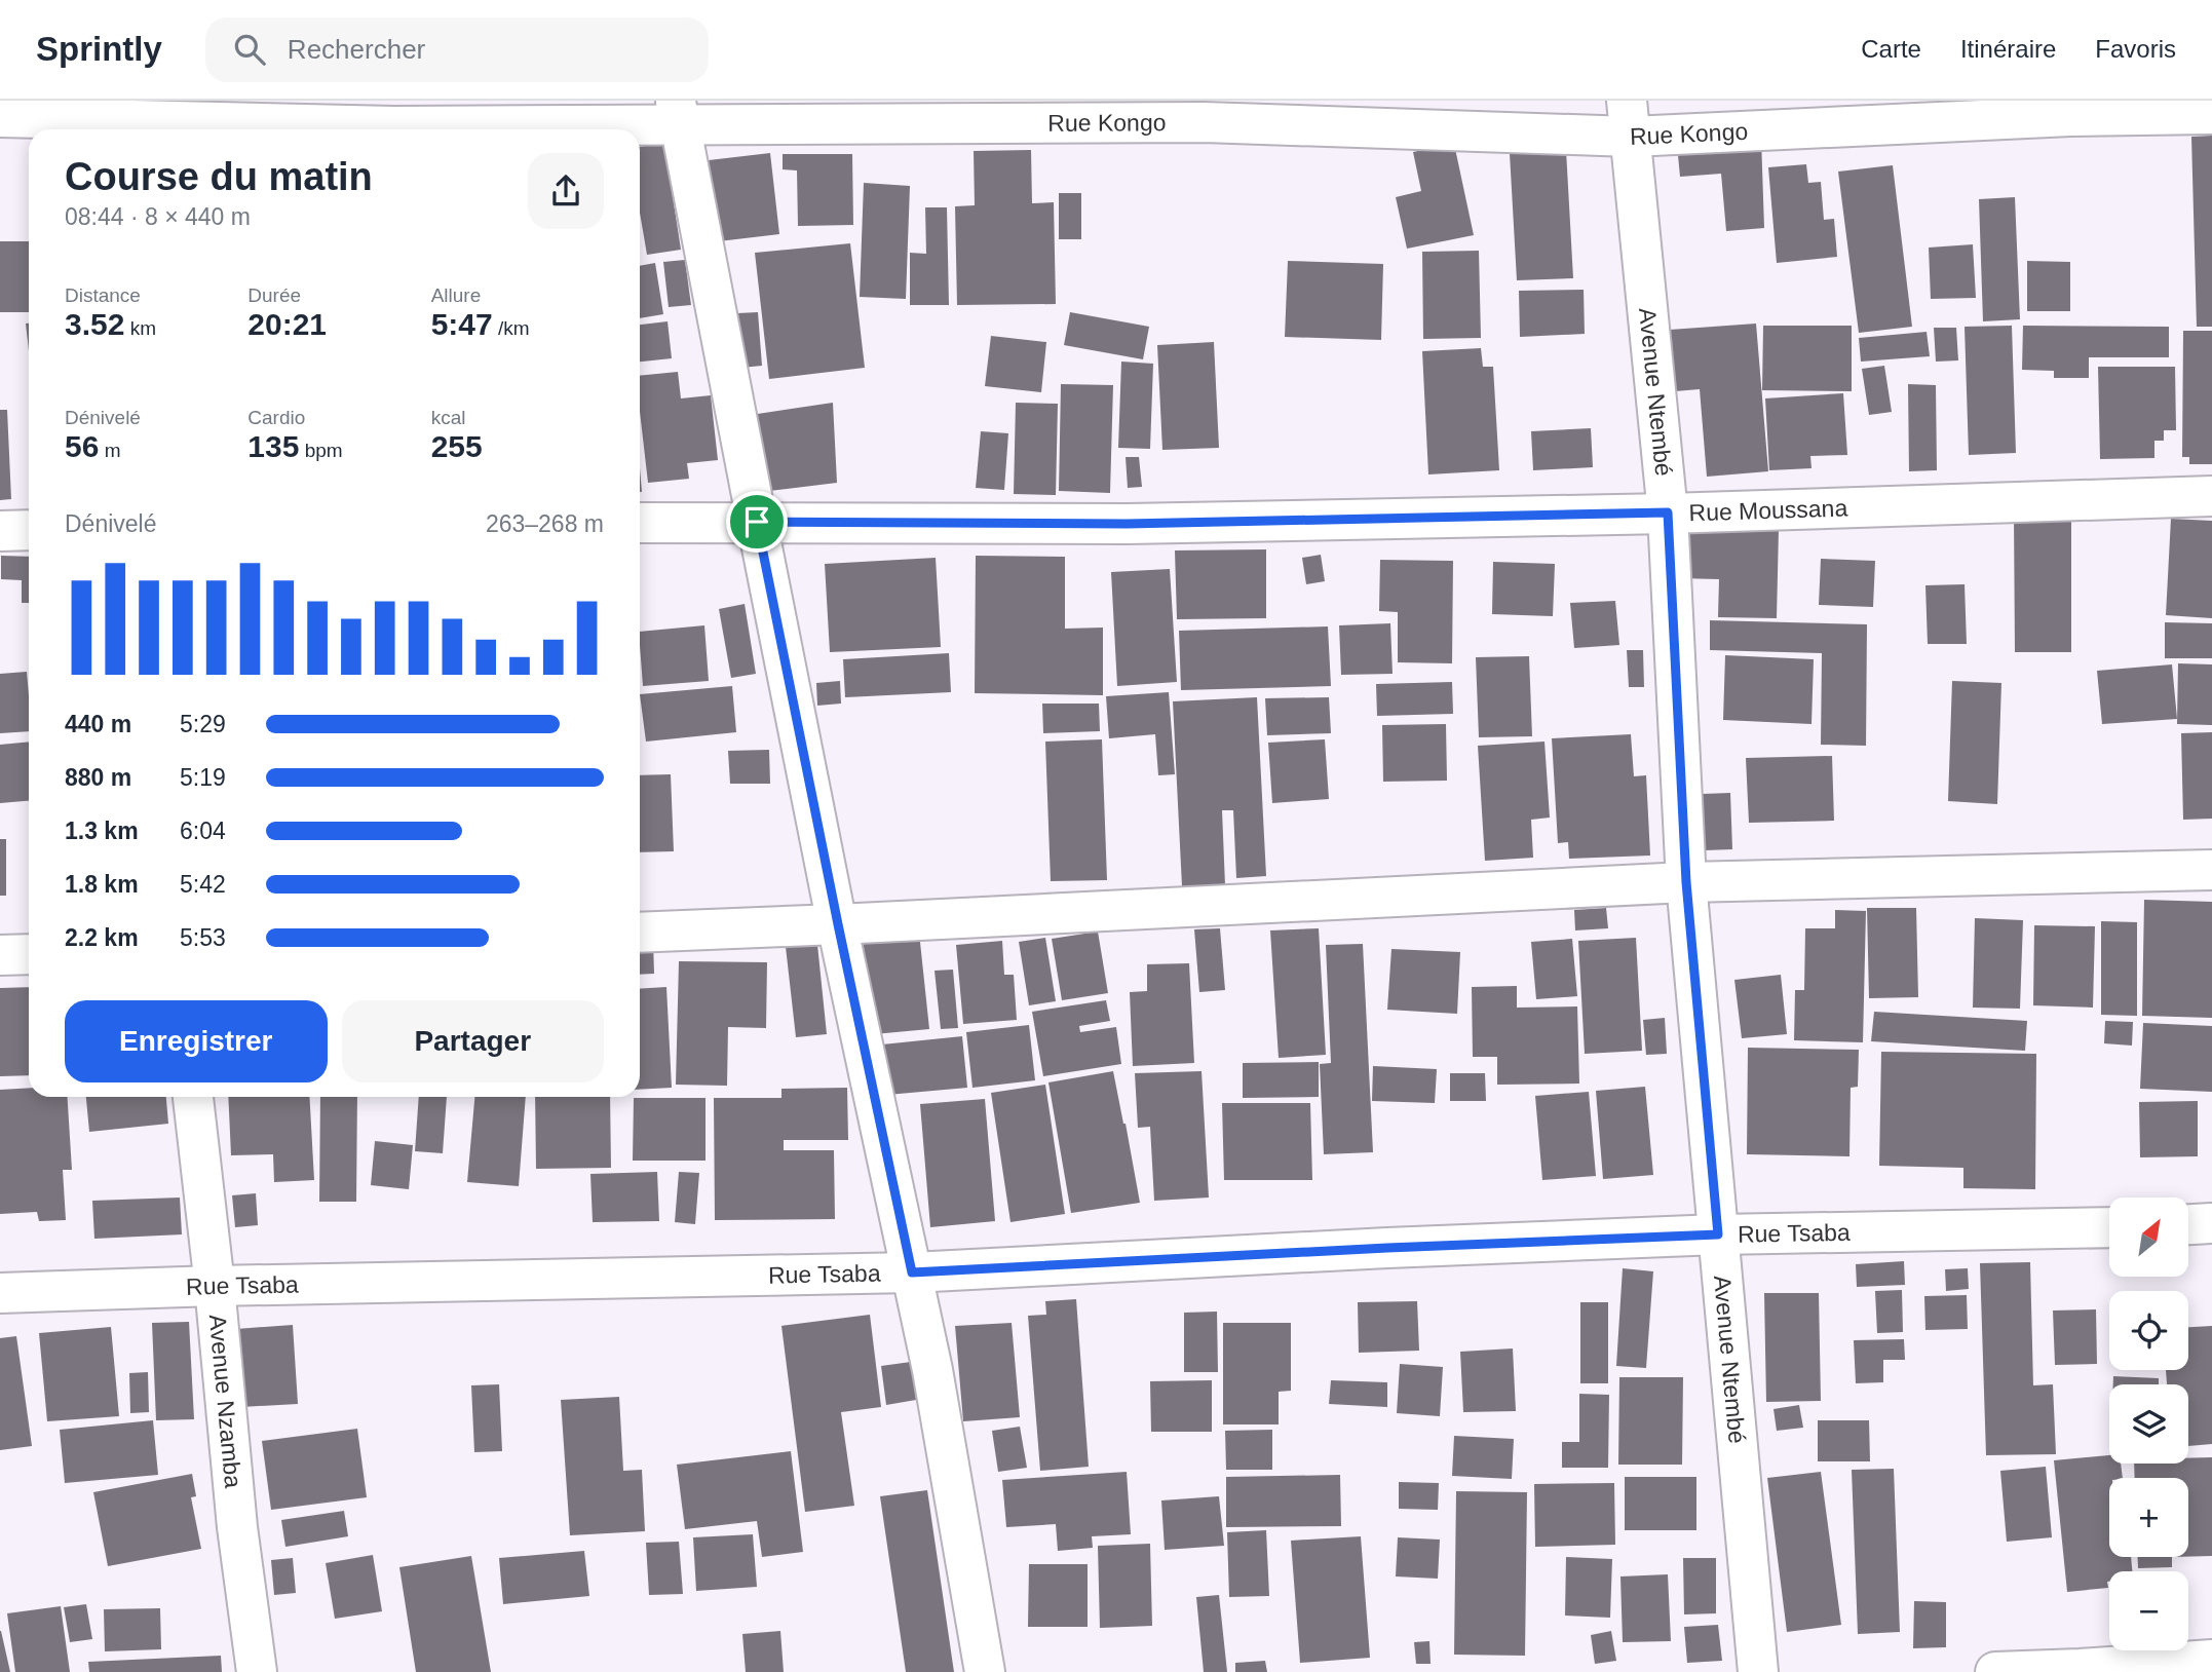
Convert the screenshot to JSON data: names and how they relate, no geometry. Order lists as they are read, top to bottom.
{
  "streets": {
    "street": [
      "Rue Kongo",
      "Avenue Ntembé",
      "Rue Moussana",
      "Rue Tsaba",
      "Avenue Nzamba"
    ]
  },
  "crossings": [
    ["Rue Kongo", "Avenue Ntembé"],
    ["Avenue Ntembé", "Rue Moussana"],
    ["Avenue Ntembé", "Rue Tsaba"],
    ["Rue Tsaba", "Avenue Nzamba"]
  ],
  "north": "top right",
  "page": {
    "header": "Sprintly",
    "search": "Rechercher",
    "nav": ["Carte", "Itinéraire", "Favoris"],
    "heading": ["Course du matin", "08:44 · 8 × 440 m"],
    "stats": [
      ["Distance", "3.52 km"],
      ["Durée", "20:21"],
      ["Allure", "5:47 /km"],
      ["Dénivelé", "56 m"],
      ["Cardio", "135 bpm"],
      ["kcal", "255"]
    ],
    "chart": ["Dénivelé", "263–268 m"],
    "list": [
      {
        "name": "440 m",
        "note": "5:29"
      },
      {
        "name": "880 m",
        "note": "5:19"
      },
      {
        "name": "1.3 km",
        "note": "6:04"
      },
      {
        "name": "1.8 km",
        "note": "5:42"
      },
      {
        "name": "2.2 km",
        "note": "5:53"
      }
    ],
    "buttons": ["Enregistrer", "Partager"],
    "map_buttons": ["+", "−"]
  }
}
